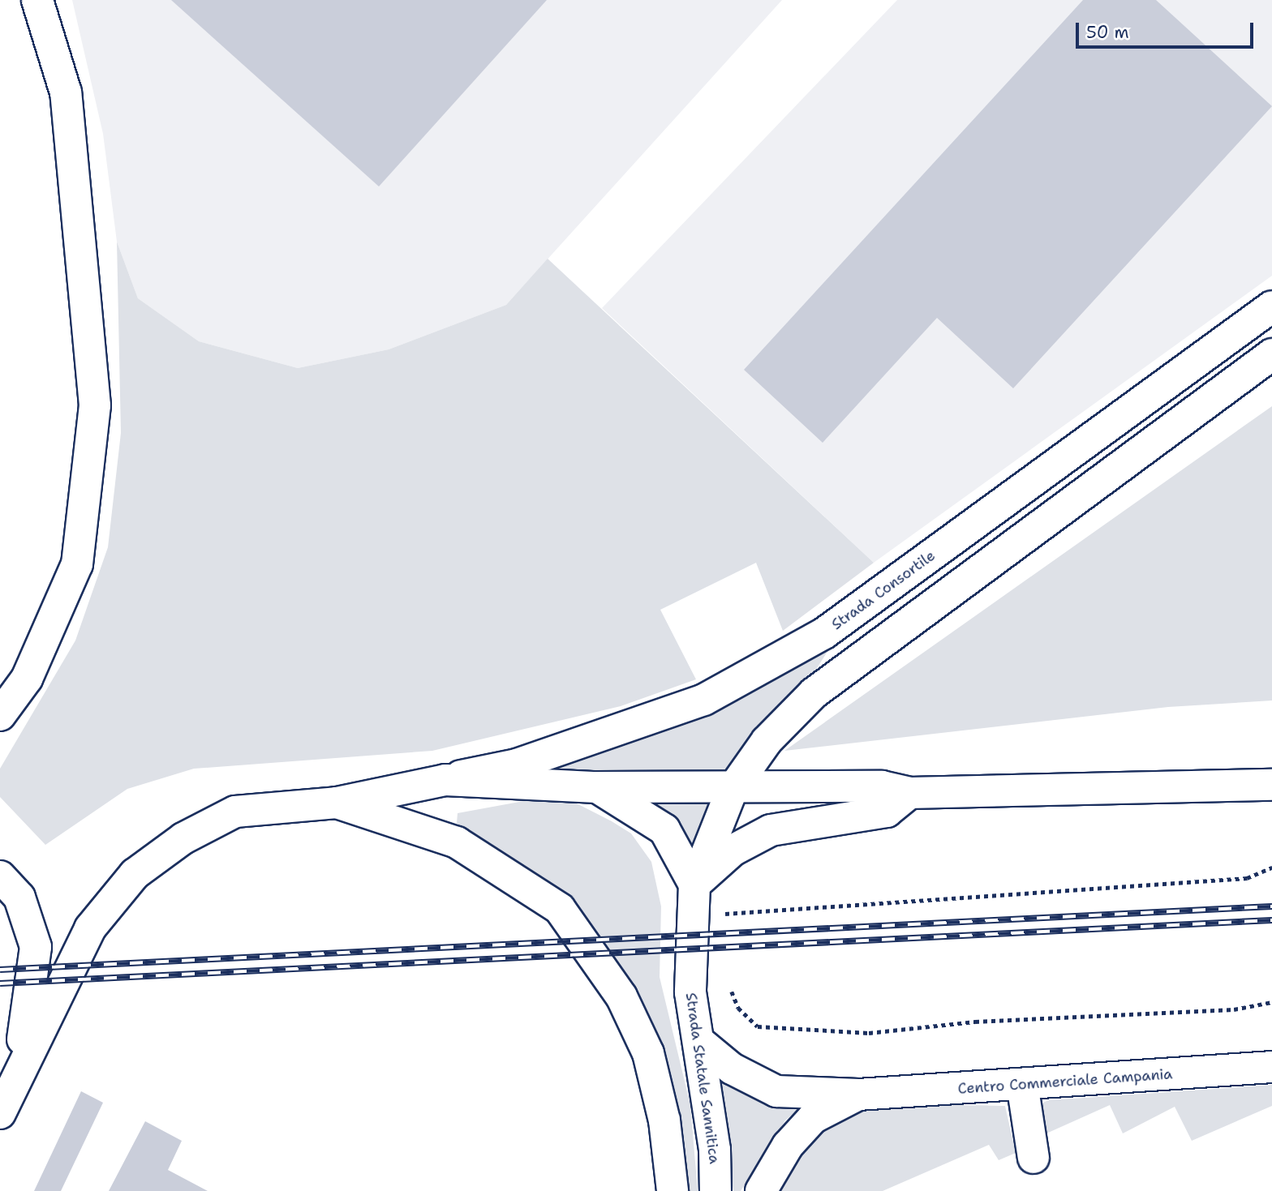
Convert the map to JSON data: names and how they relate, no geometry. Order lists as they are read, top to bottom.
{
  "streets": {
    "main road": ["Strada Consortile", "Strada Statale Sannitica", "Centro Commerciale Campania"]
  },
  "crossings": [
    ["Strada Statale Sannitica", "Centro Commerciale Campania"]
  ],
  "scale_bar": "50 m"
}
